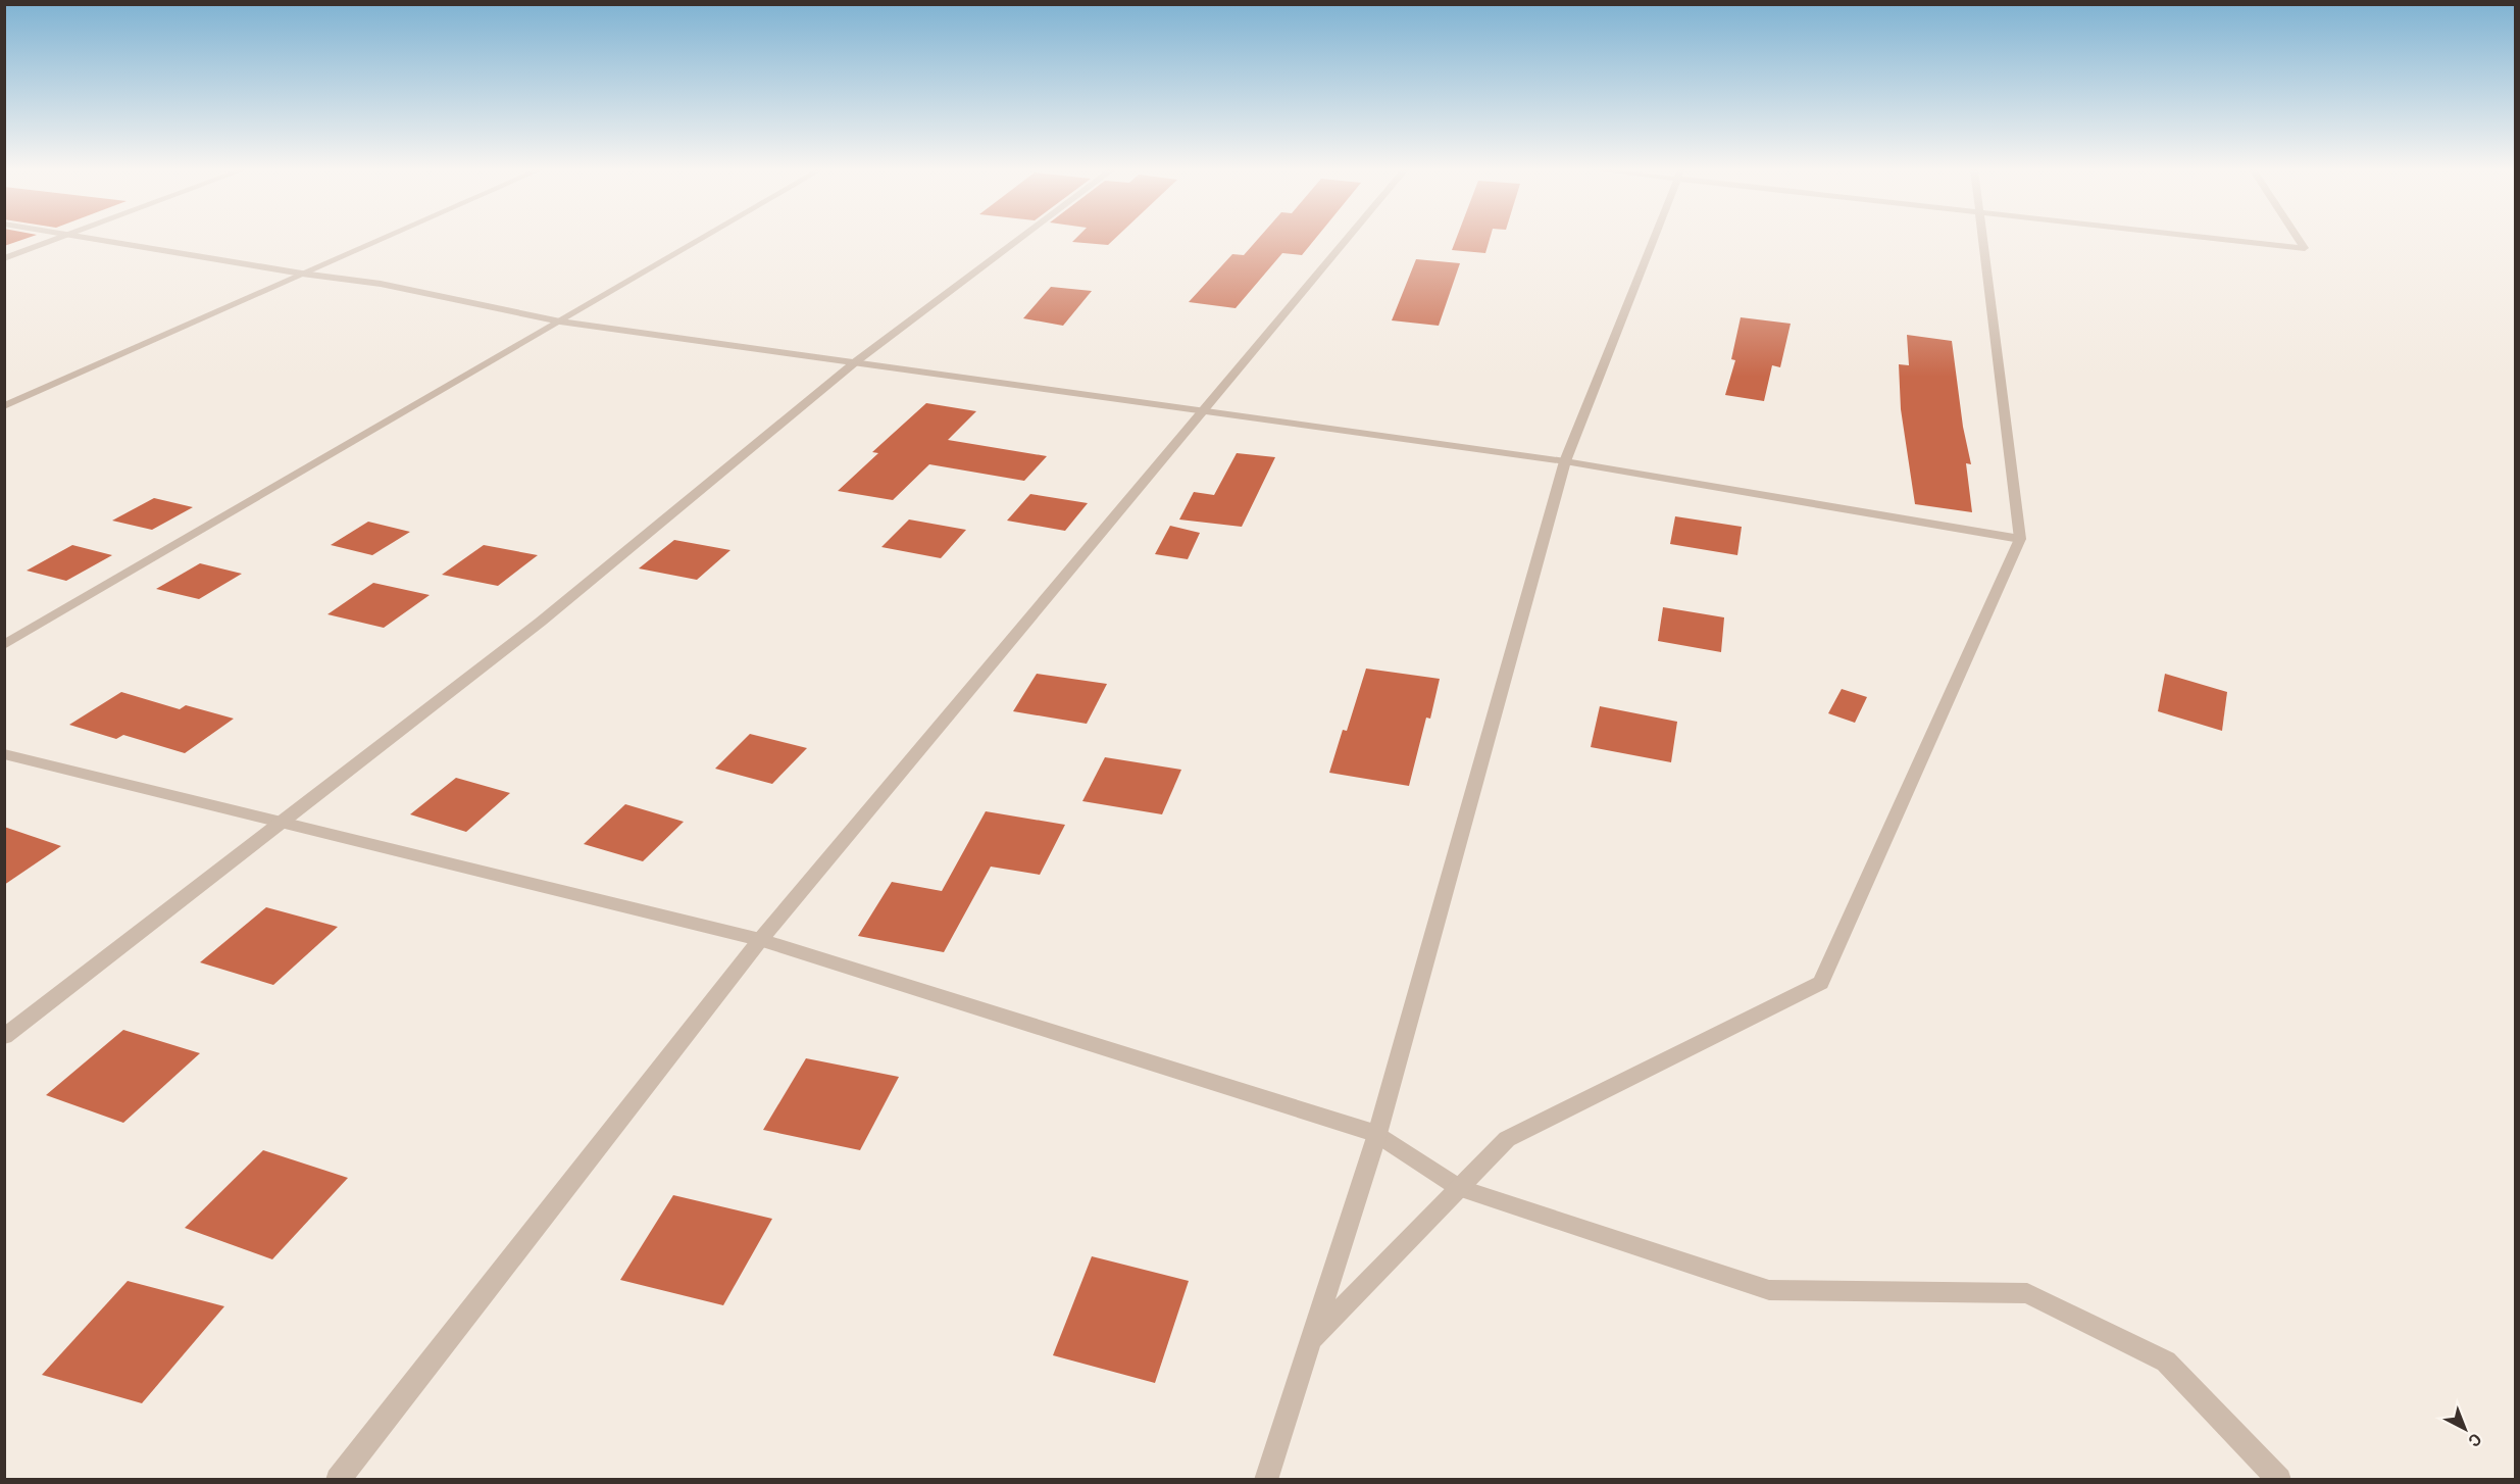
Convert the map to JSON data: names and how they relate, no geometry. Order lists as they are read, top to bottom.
{
  "north": "bottom right"
}
